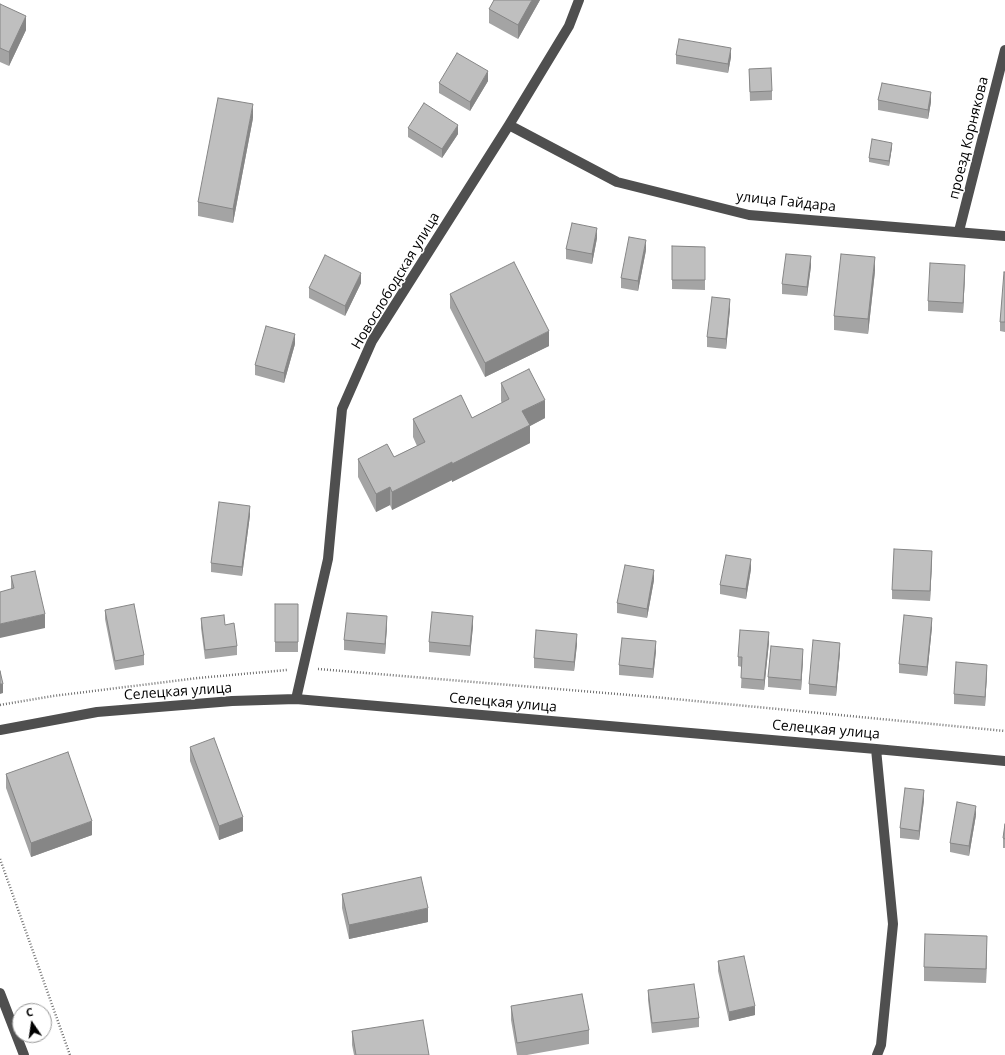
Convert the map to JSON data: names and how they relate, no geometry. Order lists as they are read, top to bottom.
{
  "streets": {
    "street": [
      "проезд Корнякова",
      "улица Гайдара",
      "Новослободская улица",
      "Селецкая улица"
    ]
  },
  "crossings": [
    ["проезд Корнякова", "улица Гайдара"],
    ["улица Гайдара", "Новослободская улица"],
    ["Новослободская улица", "Селецкая улица"]
  ],
  "north": "top"
}
